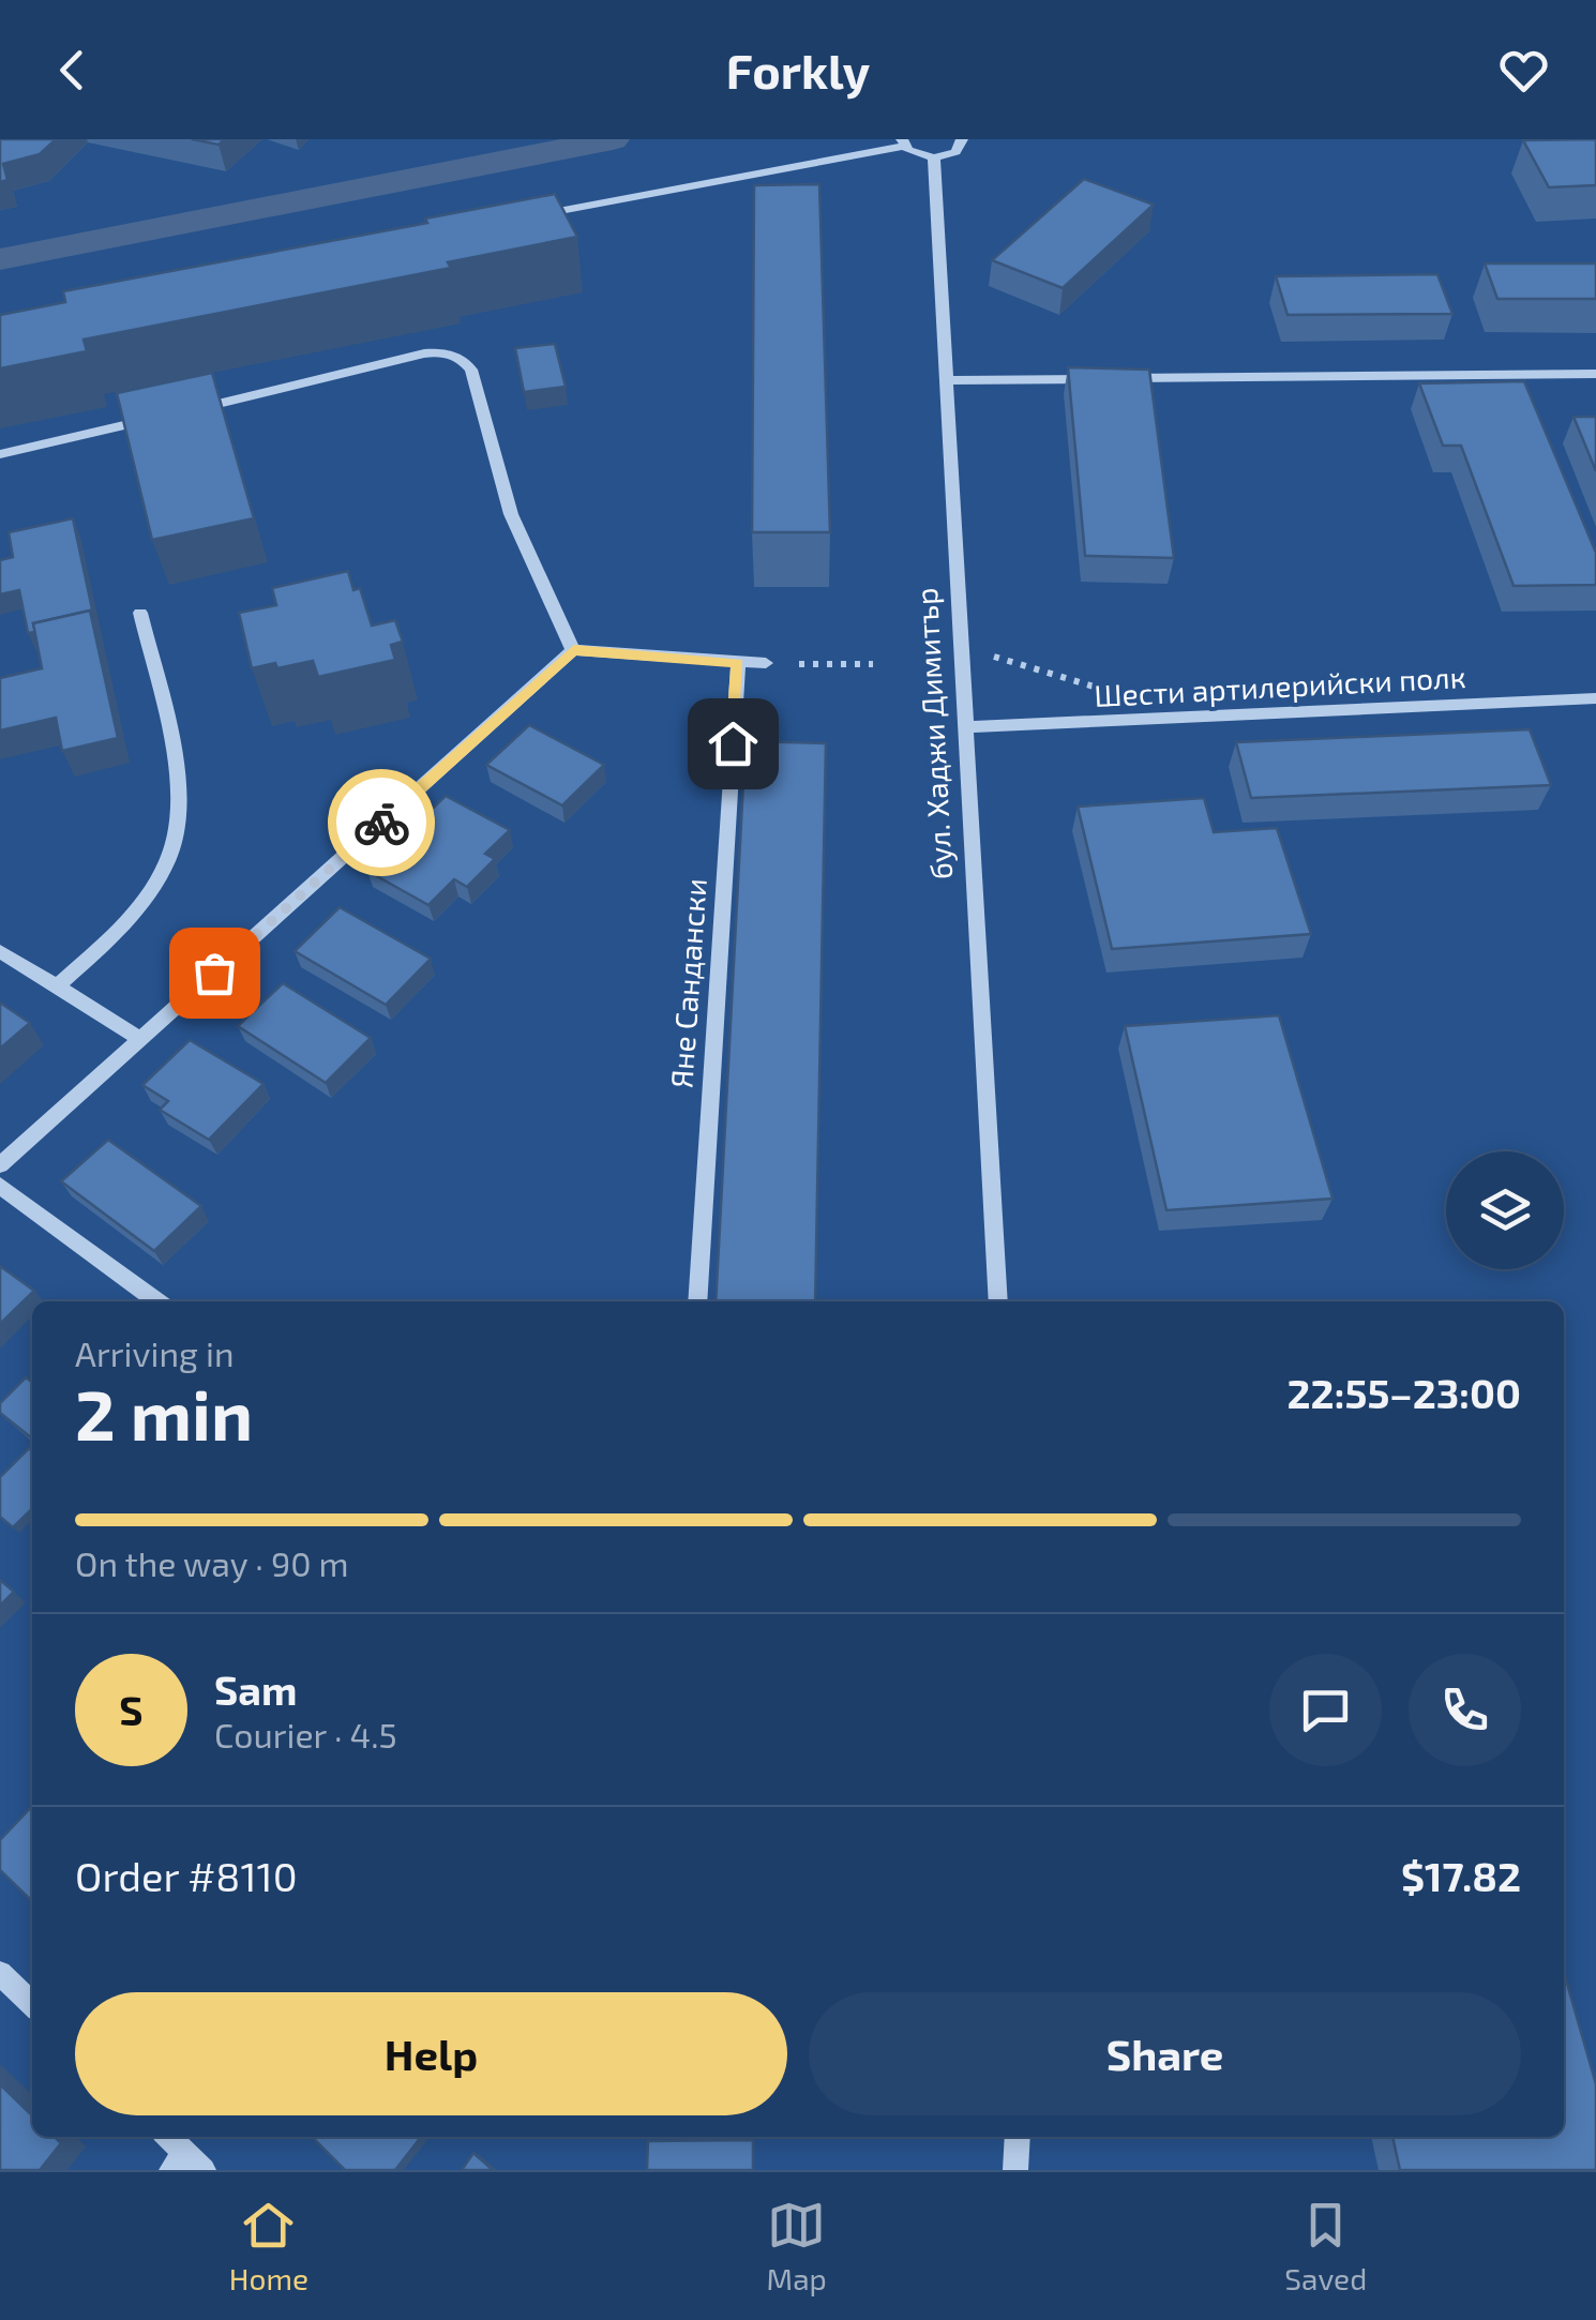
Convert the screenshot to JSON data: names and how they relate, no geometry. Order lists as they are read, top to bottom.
{
  "streets": {
    "street": ["Шести артилерийски полк", "бул. Хаджи Димитър", "Яне Сандански"]
  },
  "crossings": [
    ["Шести артилерийски полк", "бул. Хаджи Димитър"]
  ],
  "page": {
    "header": "Forkly",
    "heading": ["2 min", "Arriving in", "22:55–23:00"],
    "panel": [
      "Sam",
      "Courier · 4.5",
      "Order #8110",
      "$17.82"
    ],
    "bar": "On the way · 90 m",
    "round": "S",
    "buttons": ["Help", "Share"],
    "tabs": ["Home", "Map", "Saved"]
  }
}
